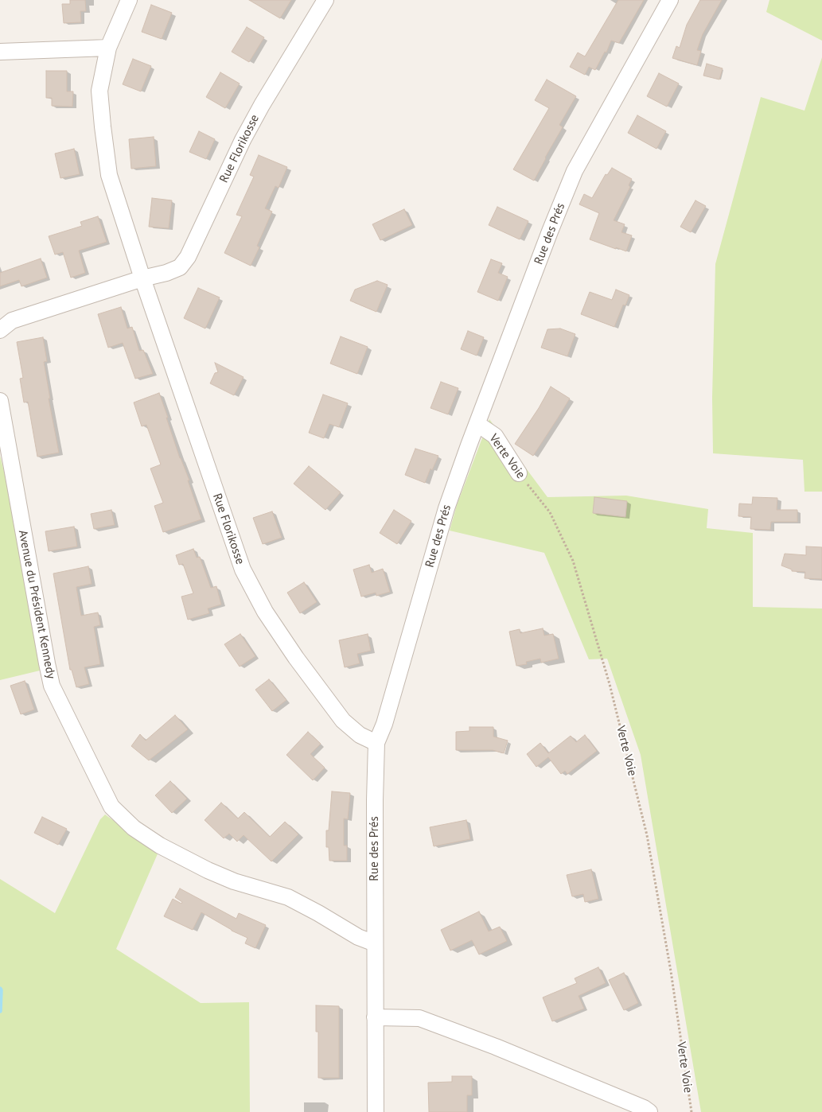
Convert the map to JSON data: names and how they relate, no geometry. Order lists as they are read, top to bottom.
{
  "streets": {
    "street": [
      "Rue Florikosse",
      "Rue des Prés",
      "Verte Voie",
      "Avenue du Président Kennedy"
    ]
  },
  "crossings": [
    ["Rue Florikosse", "Rue des Prés"],
    ["Rue des Prés", "Verte Voie"],
    ["Rue des Prés", "Avenue du Président Kennedy"]
  ]
}
